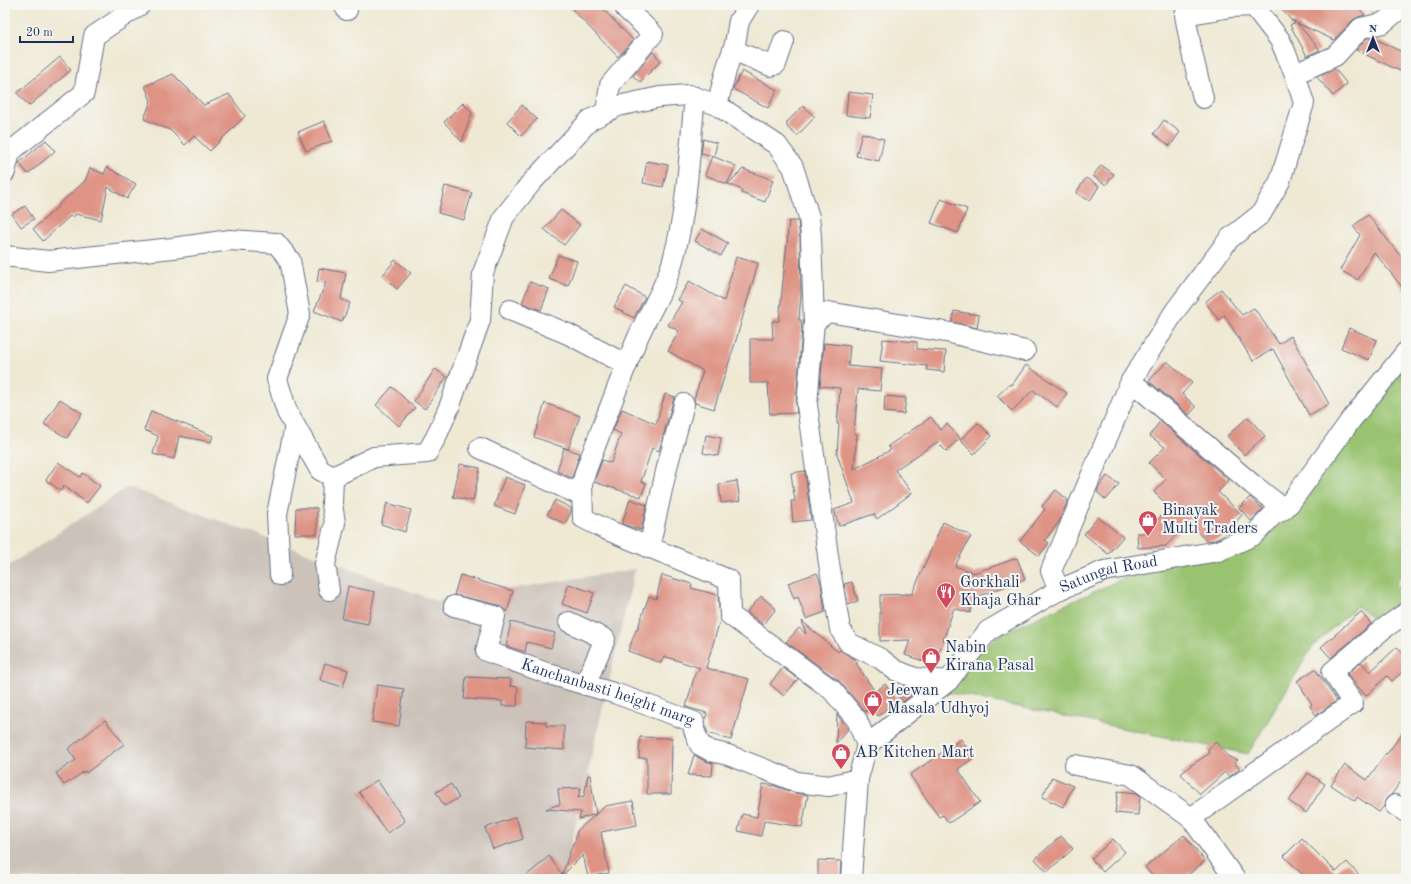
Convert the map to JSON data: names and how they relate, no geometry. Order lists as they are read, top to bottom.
{
  "streets": {
    "street": ["Satungal Road", "Kanchanbasti height marg"]
  },
  "places": {
    "shop": [
      "Binayak Multi Traders",
      "Nabin Kirana Pasal",
      "Jeewan Masala Udhyoj",
      "AB Kitchen Mart"
    ],
    "restaurant": ["Gorkhali Khaja Ghar"]
  },
  "scale_bar": "20 m",
  "north": "top"
}
